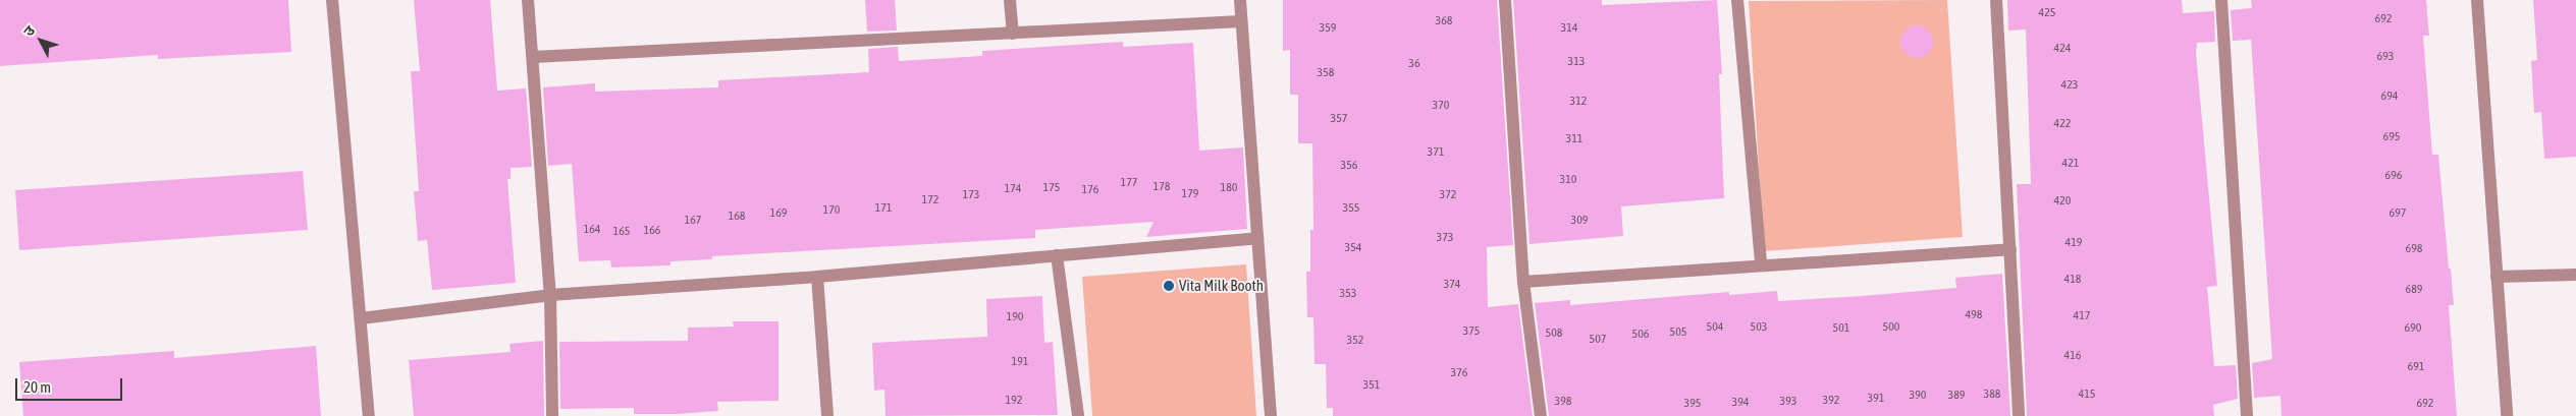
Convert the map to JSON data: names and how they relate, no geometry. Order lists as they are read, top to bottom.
{
  "places": ["Vita Milk Booth"],
  "house_numbers": [
    "425",
    "692",
    "368",
    "359",
    "314",
    "424",
    "693",
    "313",
    "36",
    "358",
    "423",
    "694",
    "312",
    "370",
    "357",
    "422",
    "695",
    "311",
    "371",
    "421",
    "356",
    "696",
    "310",
    "177",
    "178",
    "175",
    "180",
    "174",
    "176",
    "179",
    "173",
    "372",
    "172",
    "420",
    "171",
    "355",
    "170",
    "169",
    "697",
    "168",
    "167",
    "309",
    "164",
    "166",
    "165",
    "373",
    "419",
    "354",
    "698",
    "418",
    "374",
    "689",
    "353",
    "498",
    "417",
    "190",
    "504",
    "503",
    "500",
    "501",
    "690",
    "375",
    "505",
    "508",
    "506",
    "507",
    "352",
    "416",
    "191",
    "691",
    "376",
    "351",
    "388",
    "415",
    "390",
    "389",
    "391",
    "192",
    "392",
    "398",
    "393",
    "394",
    "395",
    "692"
  ],
  "scale_bar": "20 m",
  "north": "top left"
}
